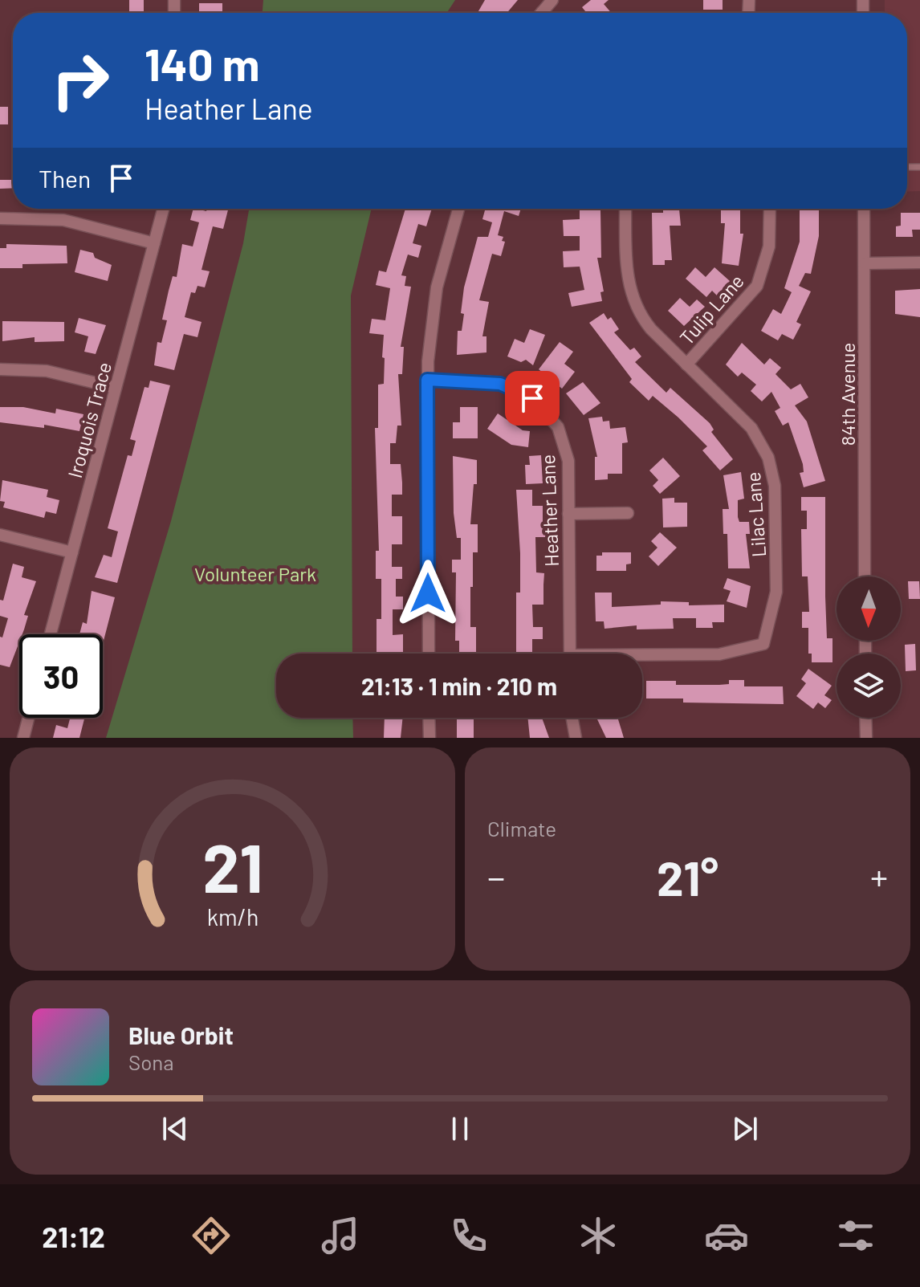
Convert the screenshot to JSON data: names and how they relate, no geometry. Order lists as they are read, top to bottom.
{
  "streets": {
    "street": [
      "Tulip Lane",
      "84th Avenue",
      "Iroquois Trace",
      "Heather Lane",
      "Lilac Lane"
    ]
  },
  "crossings": [
    ["Tulip Lane", "Lilac Lane"]
  ],
  "parks": ["Volunteer Park"],
  "north": "bottom",
  "page": {
    "turn": ["140 m", "Heather Lane"],
    "then": "Then",
    "limit": "30",
    "trip": "21:13 · 1 min · 210 m",
    "tile": "Climate",
    "heat": ["−", "21°", "+"],
    "song": ["Blue Orbit", "Sona"],
    "tabs": "21:12",
    "gauge": ["21", "km/h"]
  }
}
